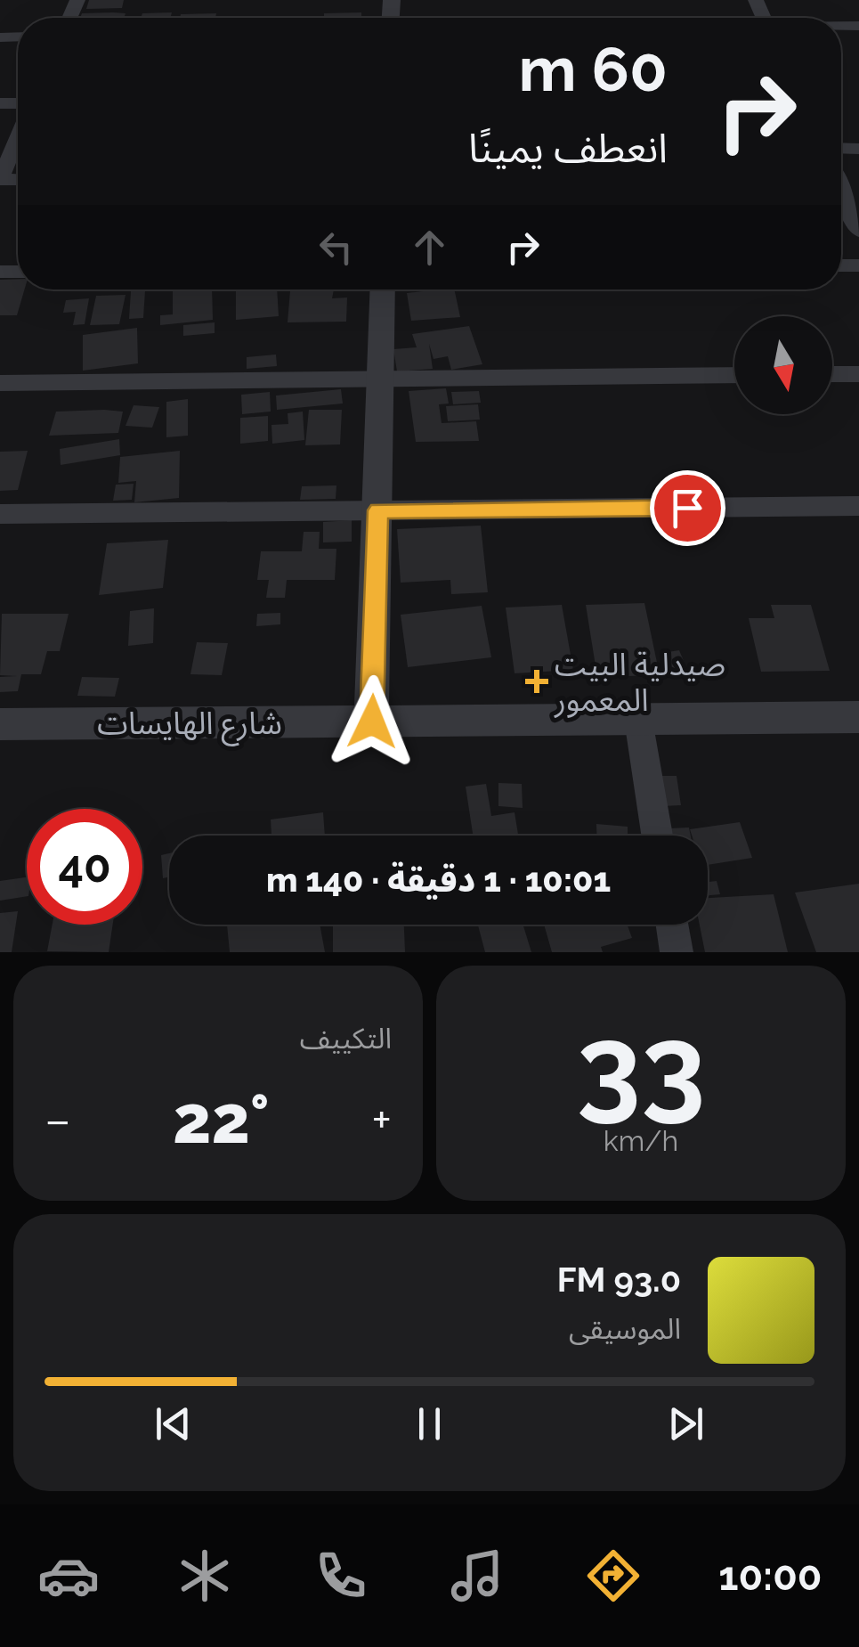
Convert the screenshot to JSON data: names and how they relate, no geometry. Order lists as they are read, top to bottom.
{
  "streets": {
    "street": ["شارع الهايسات"]
  },
  "places": {
    "health": ["صيدلية البيت المعمور"]
  },
  "north": "bottom",
  "page": {
    "turn": ["60 m", "انعطف يمينًا"],
    "limit": "40",
    "trip": "10:01 · 1 دقيقة · 140 m",
    "tile": [
      ["33", "km/h"],
      "التكييف"
    ],
    "heat": ["−", "22°", "+"],
    "song": ["93.0 FM", "الموسيقى"],
    "tabs": "10:00"
  }
}
